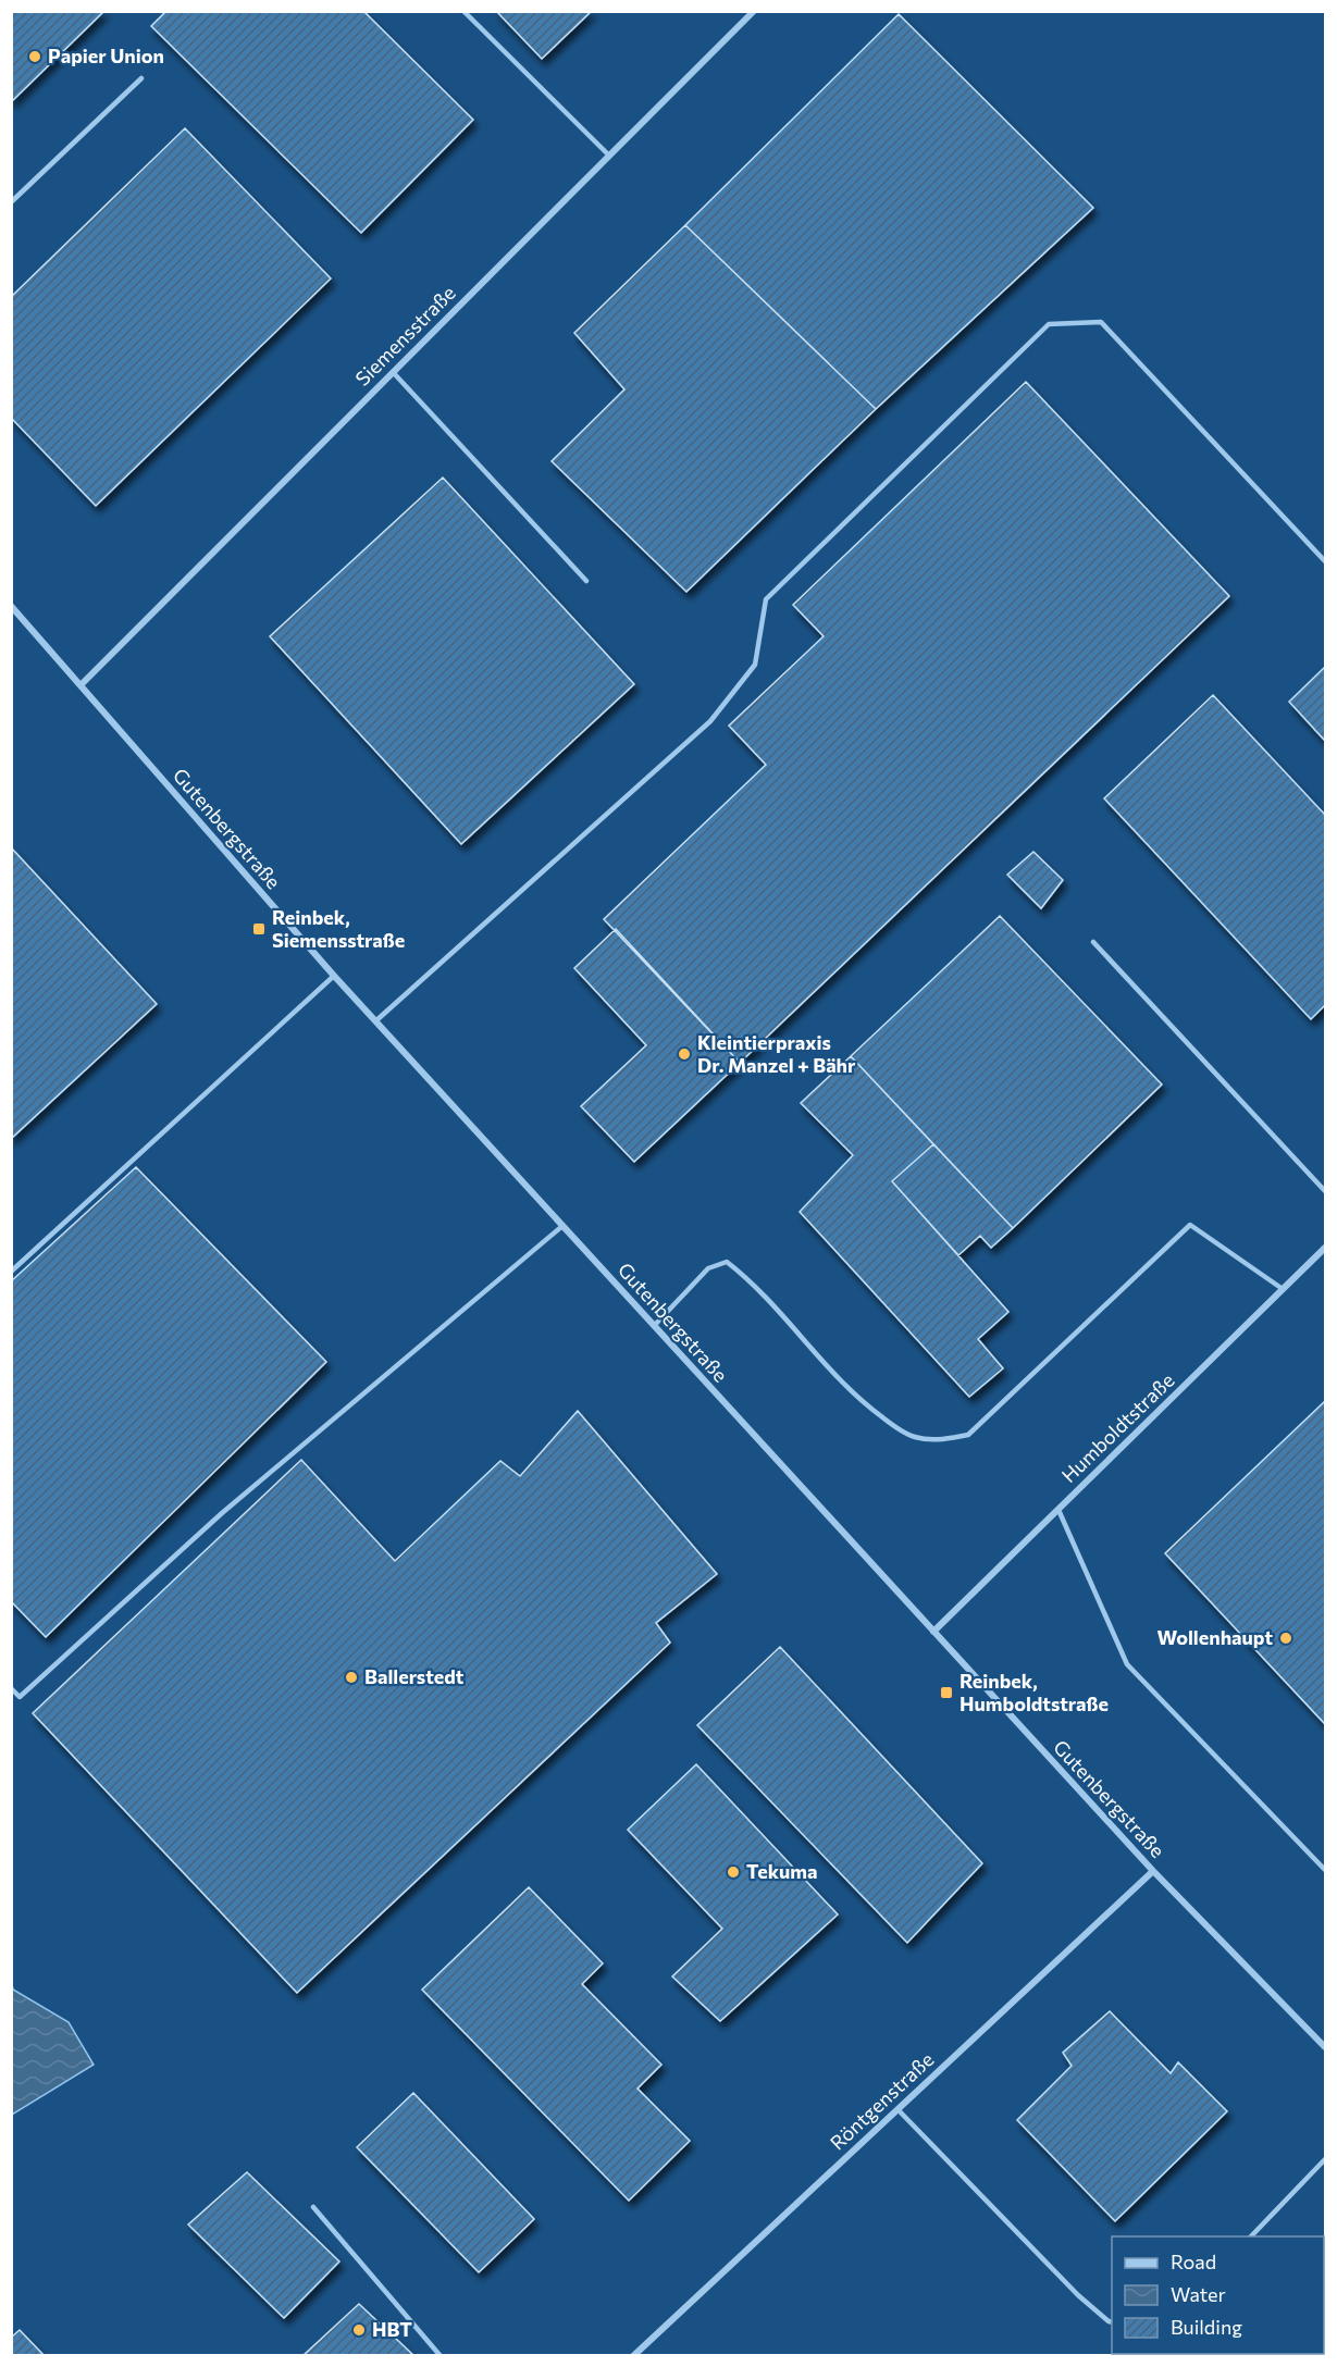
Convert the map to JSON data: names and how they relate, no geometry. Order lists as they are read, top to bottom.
{
  "streets": {
    "street": [
      "Siemensstraße",
      "Gutenbergstraße",
      "Humboldtstraße",
      "Röntgenstraße"
    ]
  },
  "crossings": [
    ["Siemensstraße", "Gutenbergstraße"],
    ["Gutenbergstraße", "Humboldtstraße"],
    ["Gutenbergstraße", "Röntgenstraße"]
  ],
  "places": {
    "other": [
      "Papier Union",
      "Kleintierpraxis Dr. Manzel + Bähr",
      "Wollenhaupt",
      "Ballerstedt",
      "Tekuma",
      "HBT"
    ],
    "transit": ["Reinbek, Siemensstraße", "Reinbek, Humboldtstraße"]
  },
  "legend": ["Road", "Water", "Building"]
}
